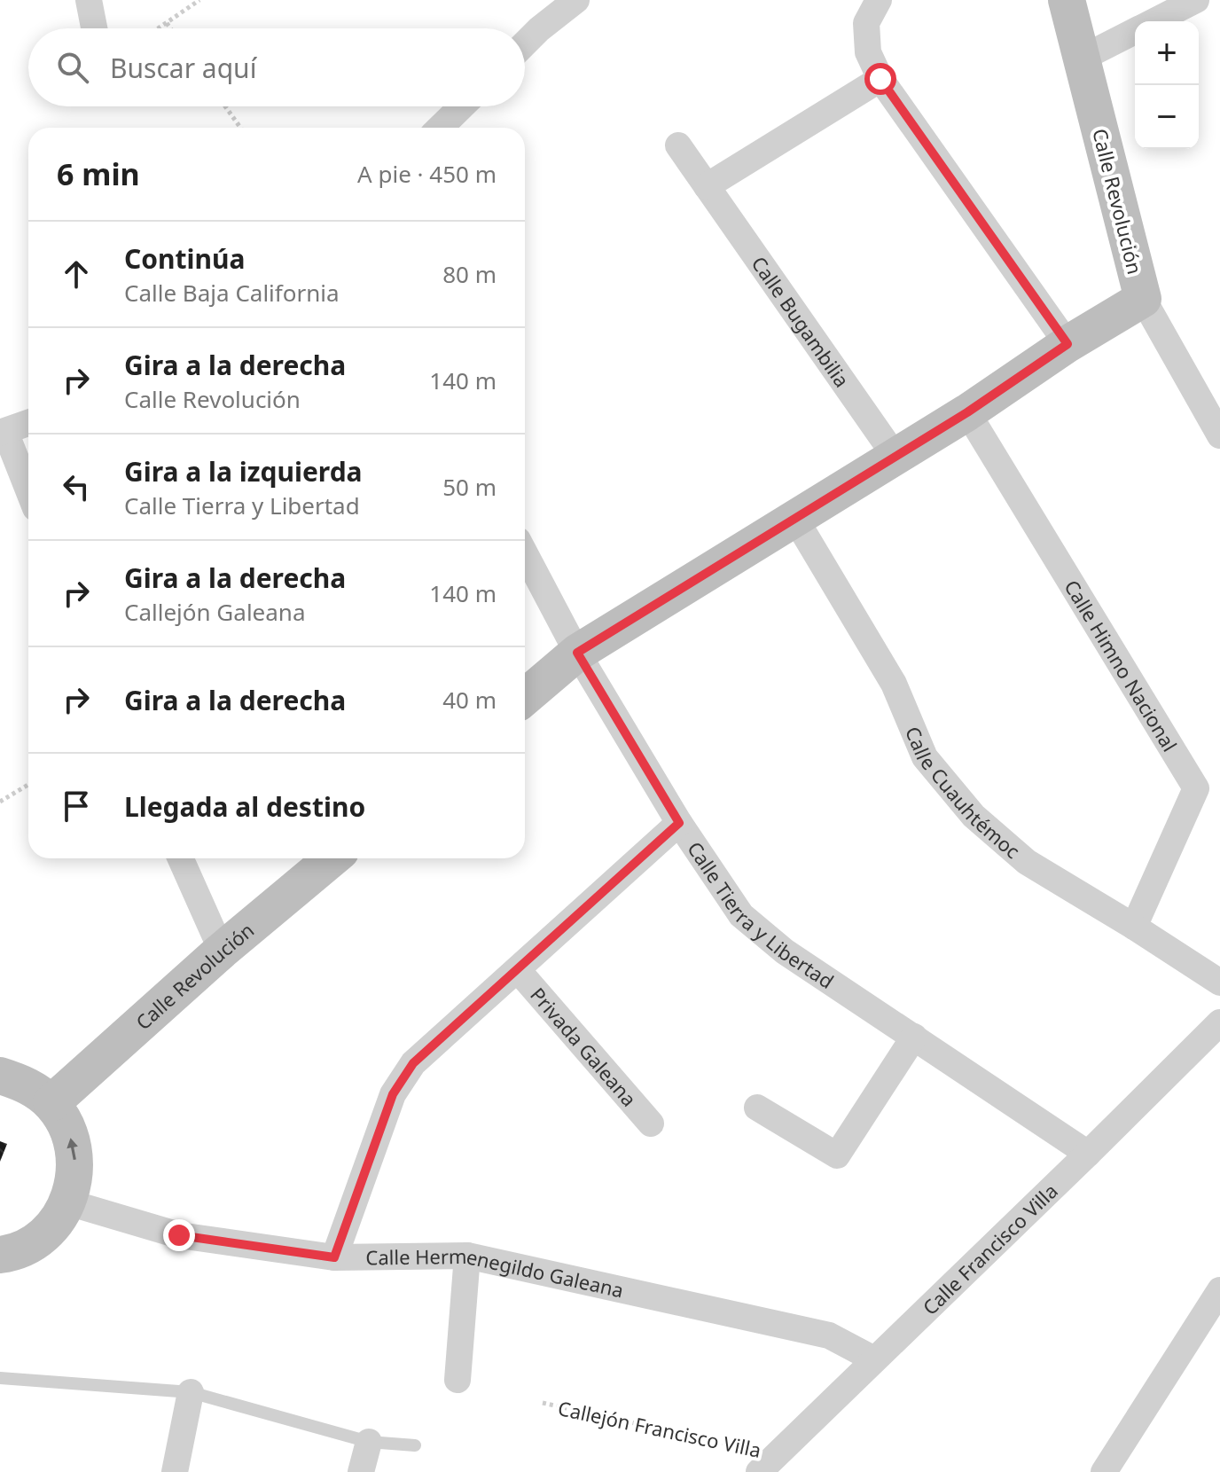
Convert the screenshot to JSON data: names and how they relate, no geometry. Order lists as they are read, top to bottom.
{
  "streets": {
    "street": [
      "Calle Revolución",
      "Calle Bugambilia",
      "Calle Himno Nacional",
      "Calle Cuauhtémoc",
      "Calle Tierra y Libertad",
      "Privada Galeana",
      "Calle Francisco Villa",
      "Calle Hermenegildo Galeana"
    ],
    "path": ["Callejón Francisco Villa"]
  },
  "crossings": [
    ["Calle Revolución", "Calle Bugambilia"],
    ["Calle Revolución", "Calle Himno Nacional"],
    ["Calle Revolución", "Calle Cuauhtémoc"],
    ["Calle Revolución", "Calle Tierra y Libertad"],
    ["Calle Himno Nacional", "Calle Cuauhtémoc"],
    ["Calle Tierra y Libertad", "Calle Francisco Villa"],
    ["Calle Francisco Villa", "Calle Hermenegildo Galeana"],
    ["Calle Francisco Villa", "Callejón Francisco Villa"]
  ],
  "page": {
    "map_buttons": ["+", "−"],
    "search": "Buscar aquí",
    "heading": ["6 min", "A pie · 450 m"],
    "list": [
      ["Continúa", "Calle Baja California", "80 m"],
      ["Gira a la derecha", "Calle Revolución", "140 m"],
      ["Gira a la izquierda", "Calle Tierra y Libertad", "50 m"],
      ["Gira a la derecha", "Callejón Galeana", "140 m"],
      ["Gira a la derecha", "40 m"],
      "Llegada al destino"
    ]
  }
}
